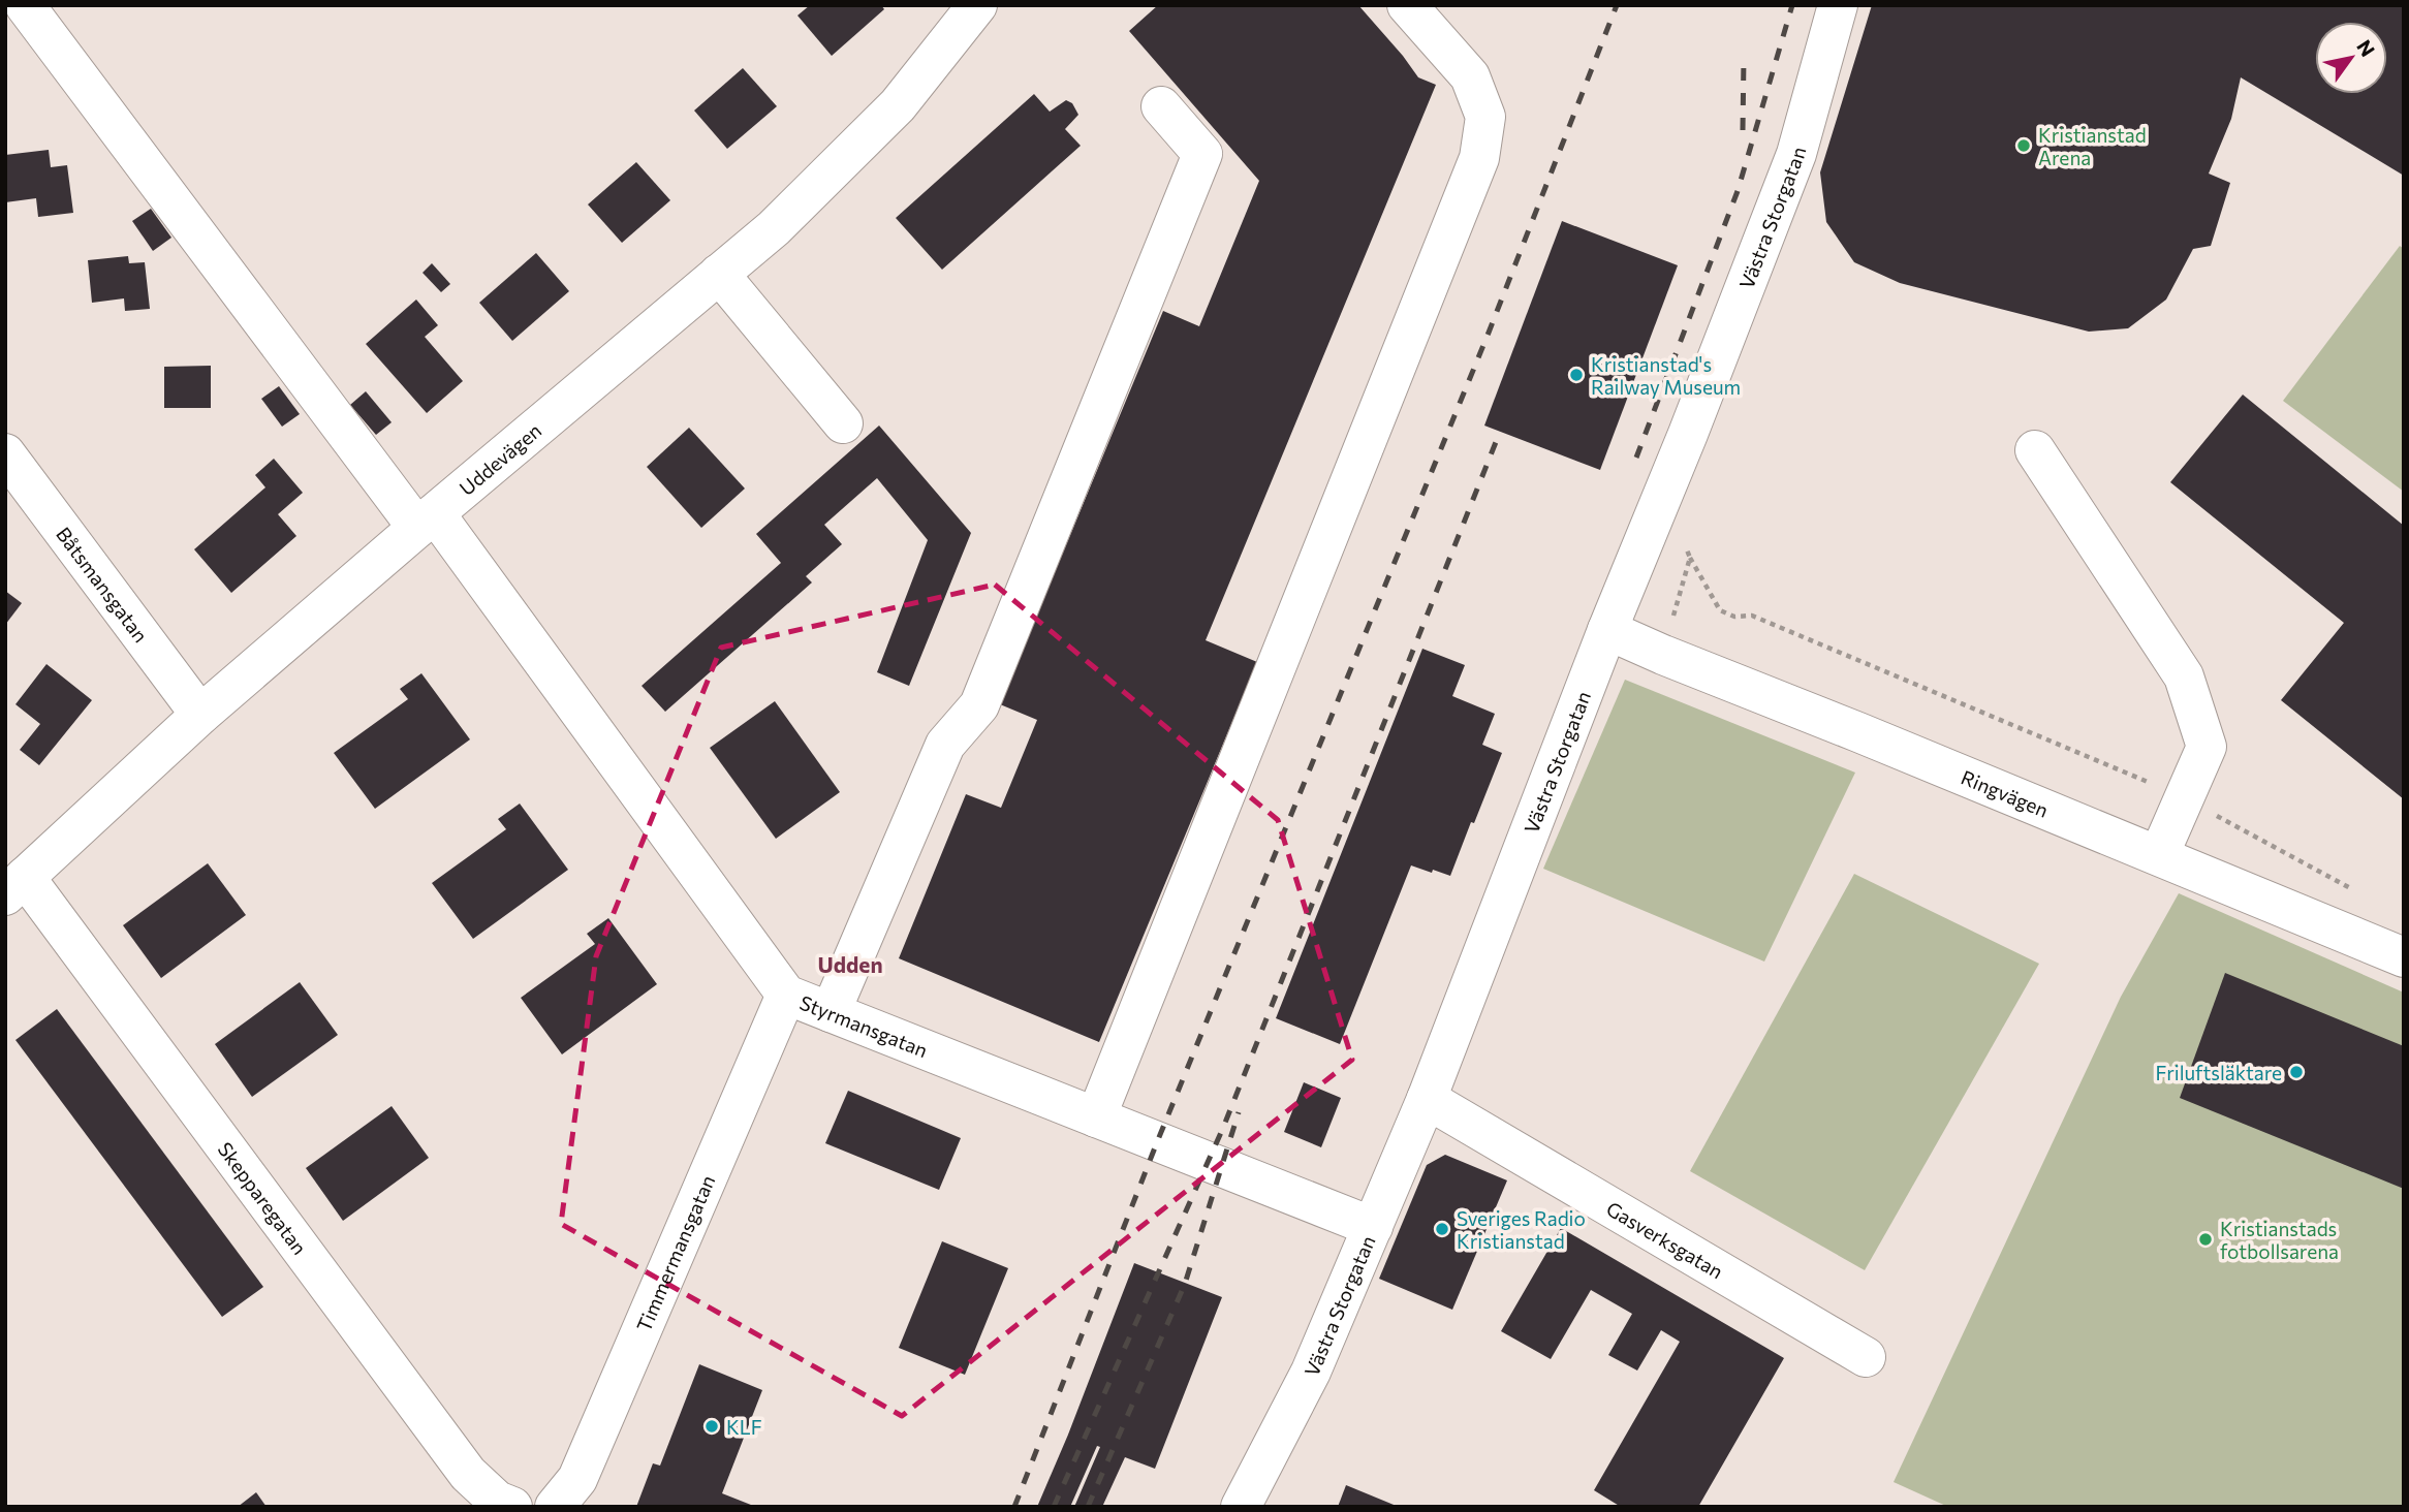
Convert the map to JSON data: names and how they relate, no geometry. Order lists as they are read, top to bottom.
{
  "streets": {
    "street": [
      "Västra Storgatan",
      "Uddevägen",
      "Båtsmansgatan",
      "Ringvägen",
      "Styrmansgatan",
      "Skepparegatan",
      "Gasverksgatan",
      "Timmermansgatan"
    ]
  },
  "crossings": [
    ["Västra Storgatan", "Ringvägen"],
    ["Västra Storgatan", "Styrmansgatan"],
    ["Västra Storgatan", "Gasverksgatan"],
    ["Uddevägen", "Båtsmansgatan"],
    ["Uddevägen", "Styrmansgatan"],
    ["Uddevägen", "Skepparegatan"],
    ["Styrmansgatan", "Timmermansgatan"]
  ],
  "districts": ["Udden"],
  "places": [
    "Kristianstad Arena",
    "Kristianstad's Railway Museum",
    "Friluftsläktare",
    "Sveriges Radio Kristianstad",
    "Kristianstads fotbollsarena",
    "KLF"
  ],
  "north": "top right"
}
